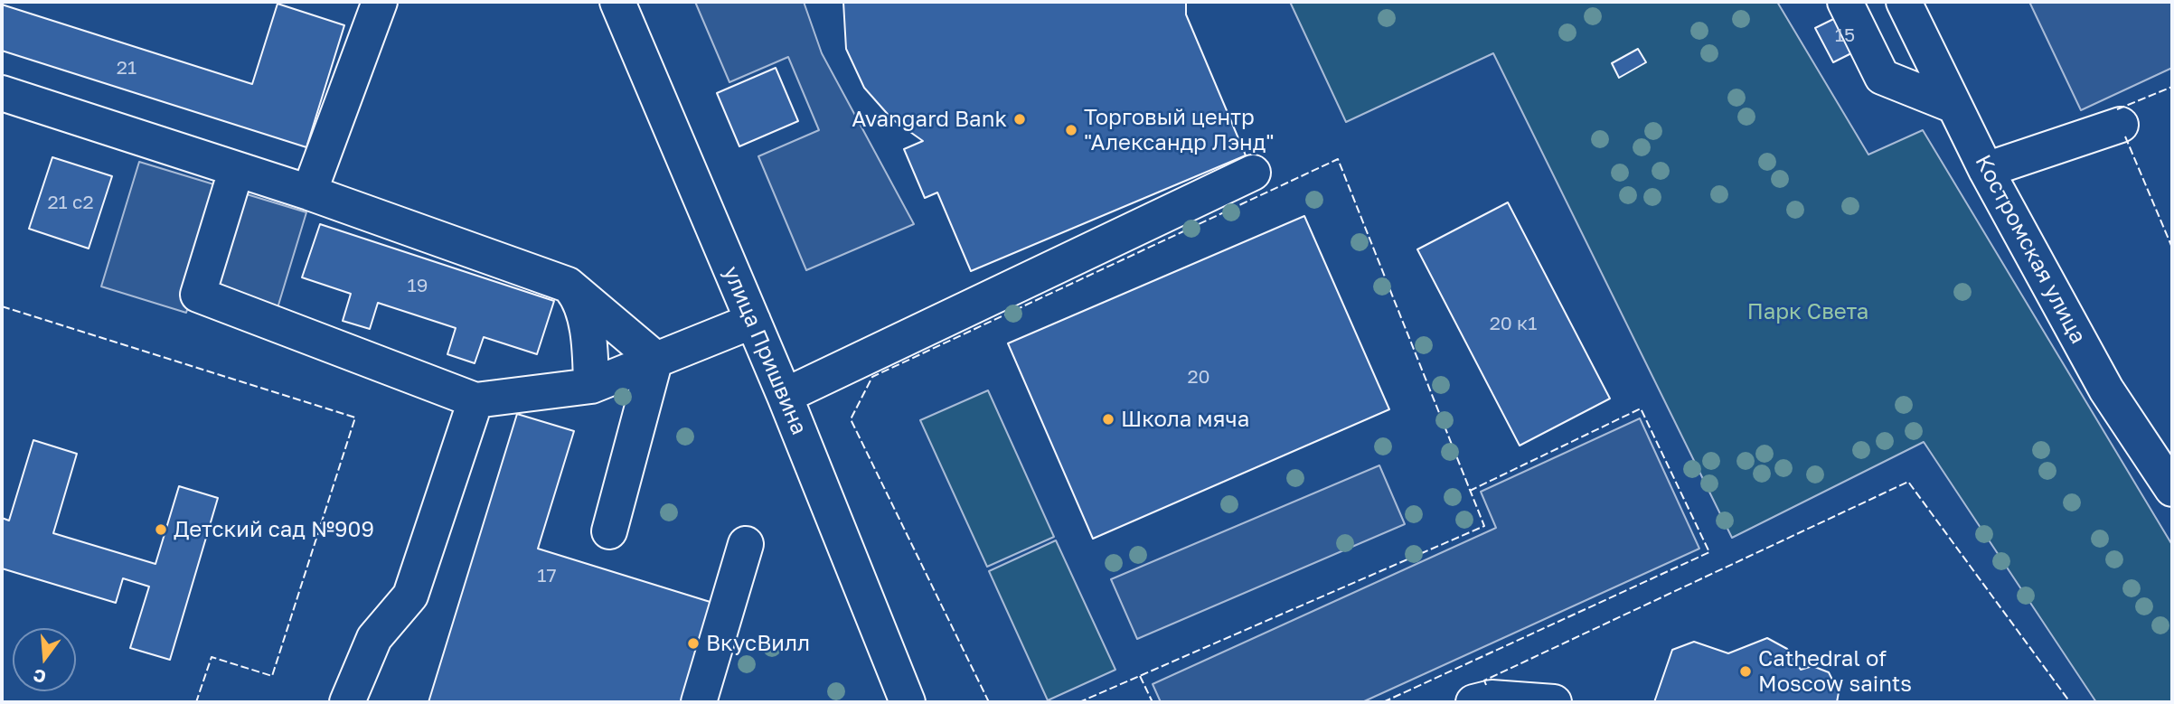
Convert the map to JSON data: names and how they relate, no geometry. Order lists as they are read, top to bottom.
{
  "streets": {
    "street": ["Костромская улица", "улица Пришвина"]
  },
  "parks": ["Парк Света"],
  "places": [
    "Avangard Bank",
    "Торговый центр \"Александр Лэнд\"",
    "Школа мяча",
    "Детский сад №909",
    "ВкусВилл",
    "Cathedral of Moscow saints"
  ],
  "house_numbers": [
    "15",
    "21",
    "21 с2",
    "19",
    "20 к1",
    "20",
    "17"
  ],
  "north": "bottom"
}
